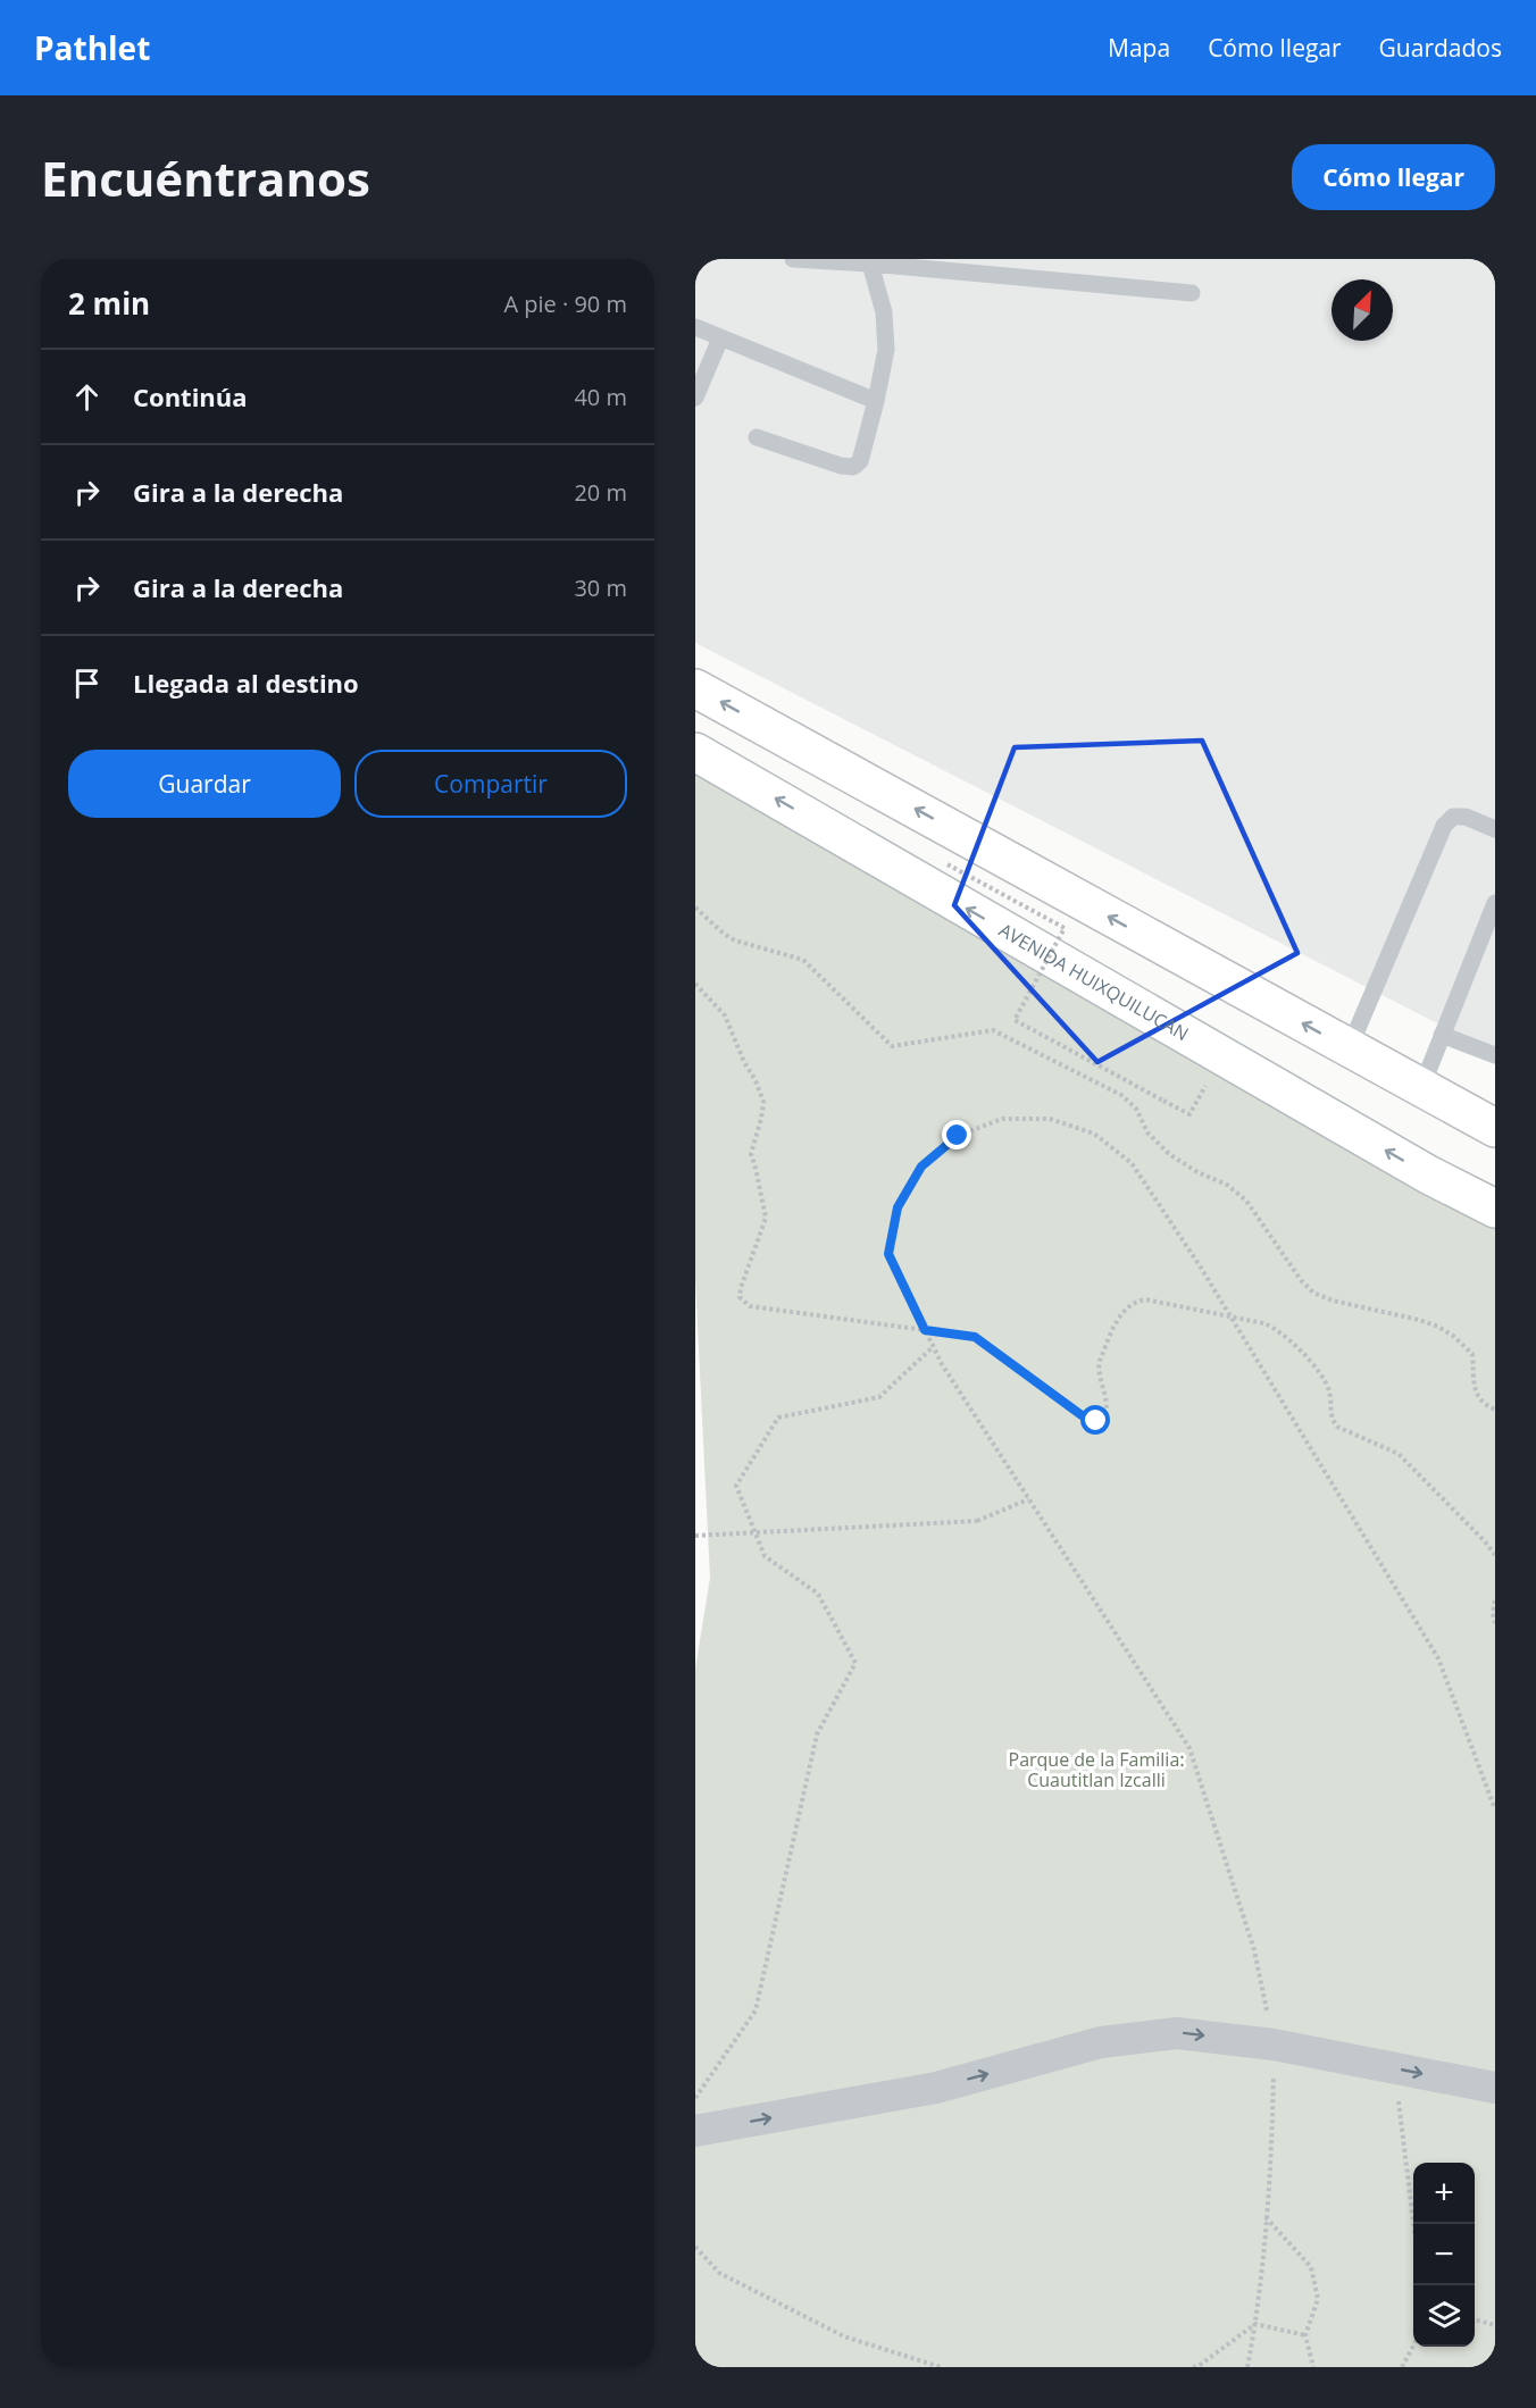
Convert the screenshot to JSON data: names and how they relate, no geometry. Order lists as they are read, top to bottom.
{
  "streets": {
    "main road": ["AVENIDA HUIXQUILUCAN"]
  },
  "parks": ["Parque de la Familia: Cuautitlan Izcalli"],
  "north": "top right",
  "page": {
    "header": "Pathlet",
    "nav": ["Mapa", "Cómo llegar", "Guardados"],
    "buttons": [
      "Cómo llegar",
      ["Guardar", "Compartir"]
    ],
    "title": "Encuéntranos",
    "heading": ["2 min", "A pie · 90 m"],
    "list": [
      ["Continúa", "40 m"],
      ["Gira a la derecha", "20 m"],
      ["Gira a la derecha", "30 m"],
      "Llegada al destino"
    ],
    "map_buttons": ["+", "−"]
  }
}
